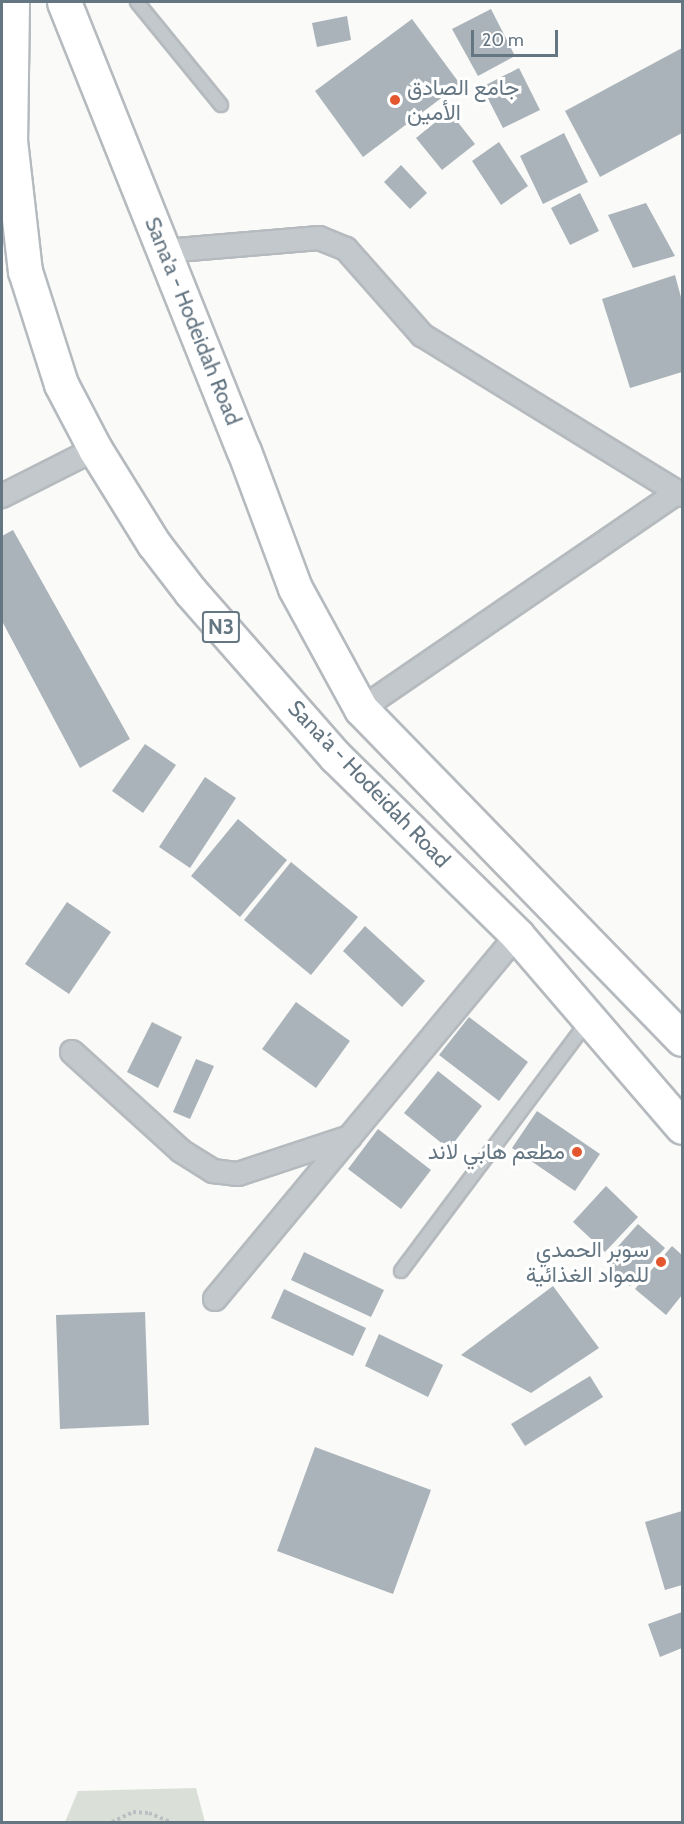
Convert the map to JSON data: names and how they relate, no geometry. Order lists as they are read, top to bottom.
{
  "streets": {
    "main road": ["Sana'a - Hodeidah Road", "N3"]
  },
  "places": ["جامع الصادق الأمين", "مطعم هابي لاند", "سوبر الحمدي للمواد الغذائية"],
  "scale_bar": "20 m"
}
